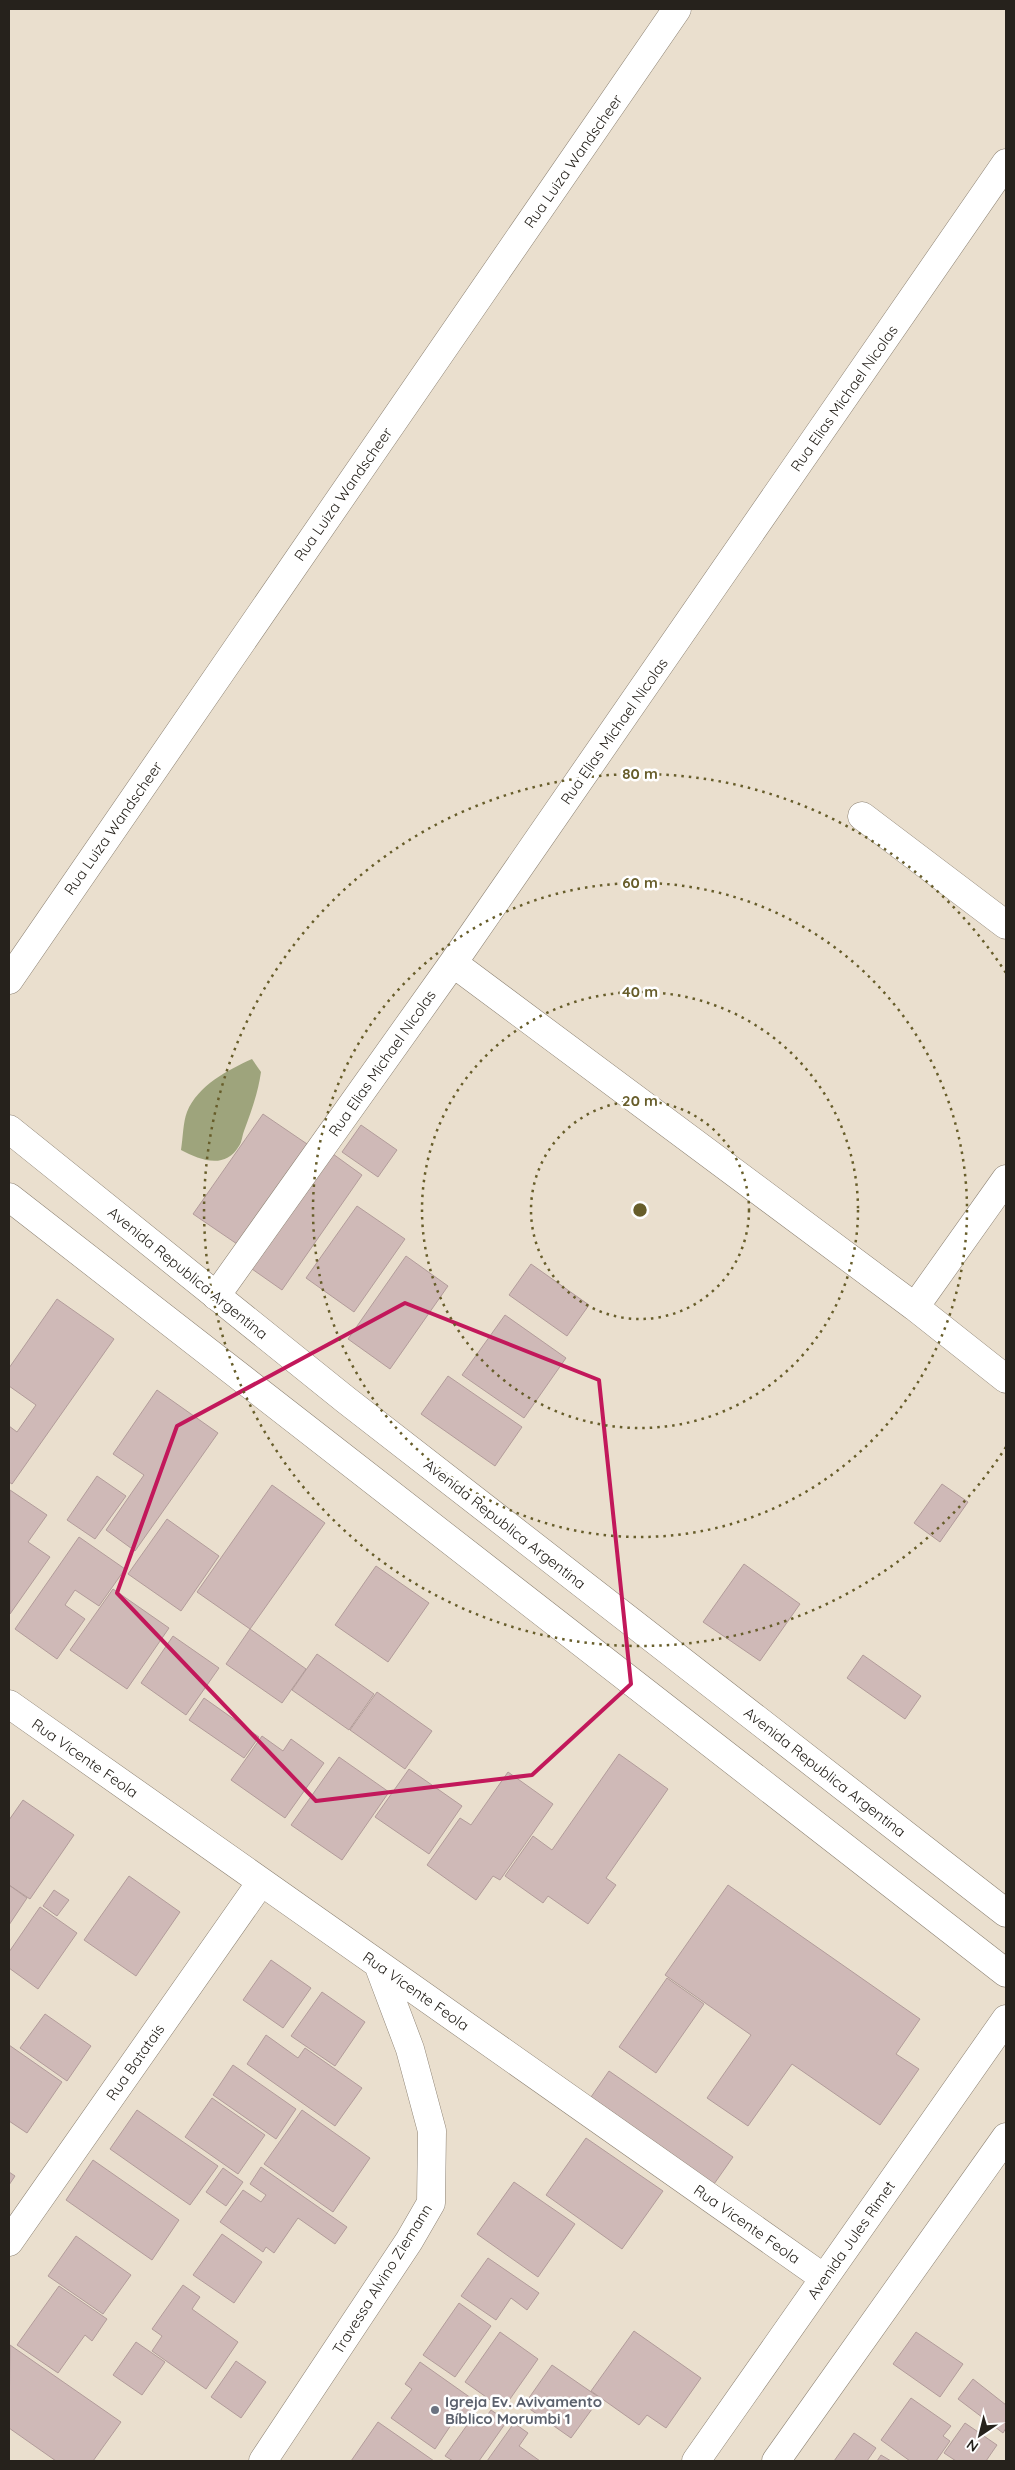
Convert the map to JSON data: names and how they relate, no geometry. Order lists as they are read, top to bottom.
{
  "streets": {
    "main road": [
      "Rua Luiza Wandscheer",
      "Rua Elias Michael Nicolas",
      "Avenida Republica Argentina",
      "Rua Vicente Feola",
      "Rua Batatais",
      "Avenida Jules Rimet",
      "Travessa Alvino Ziemann"
    ]
  },
  "crossings": [
    ["Rua Elias Michael Nicolas", "Avenida Republica Argentina"],
    ["Rua Vicente Feola", "Rua Batatais"],
    ["Rua Vicente Feola", "Avenida Jules Rimet"],
    ["Rua Vicente Feola", "Travessa Alvino Ziemann"]
  ],
  "places": ["Igreja Ev. Avivamento Bíblico Morumbi 1"],
  "north": "bottom left",
  "rings": [
    "80 m",
    "60 m",
    "40 m",
    "20 m"
  ]
}
